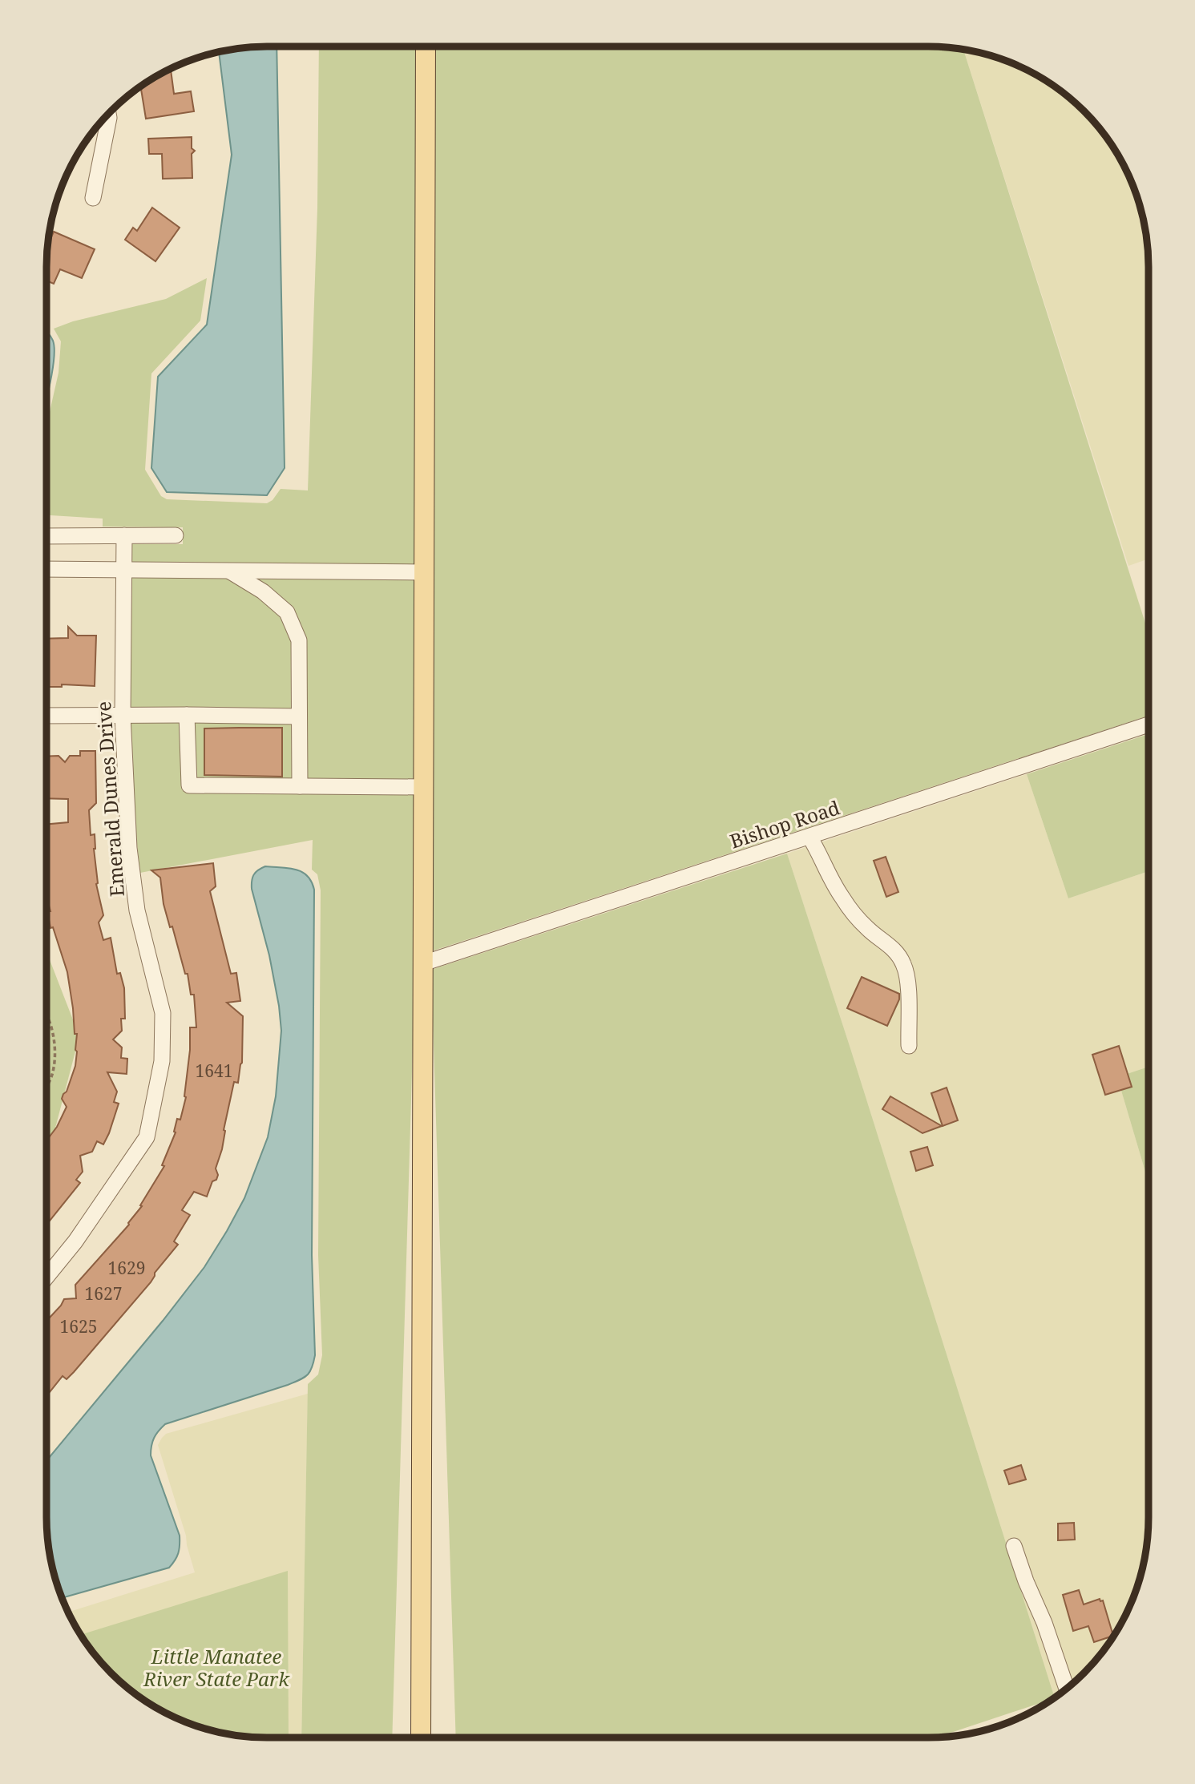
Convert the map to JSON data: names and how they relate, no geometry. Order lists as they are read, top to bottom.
{
  "streets": {
    "street": ["Emerald Dunes Drive", "Bishop Road"]
  },
  "parks": ["Little Manatee River State Park"],
  "house_numbers": [
    "1641",
    "1629",
    "1627",
    "1625"
  ]
}
